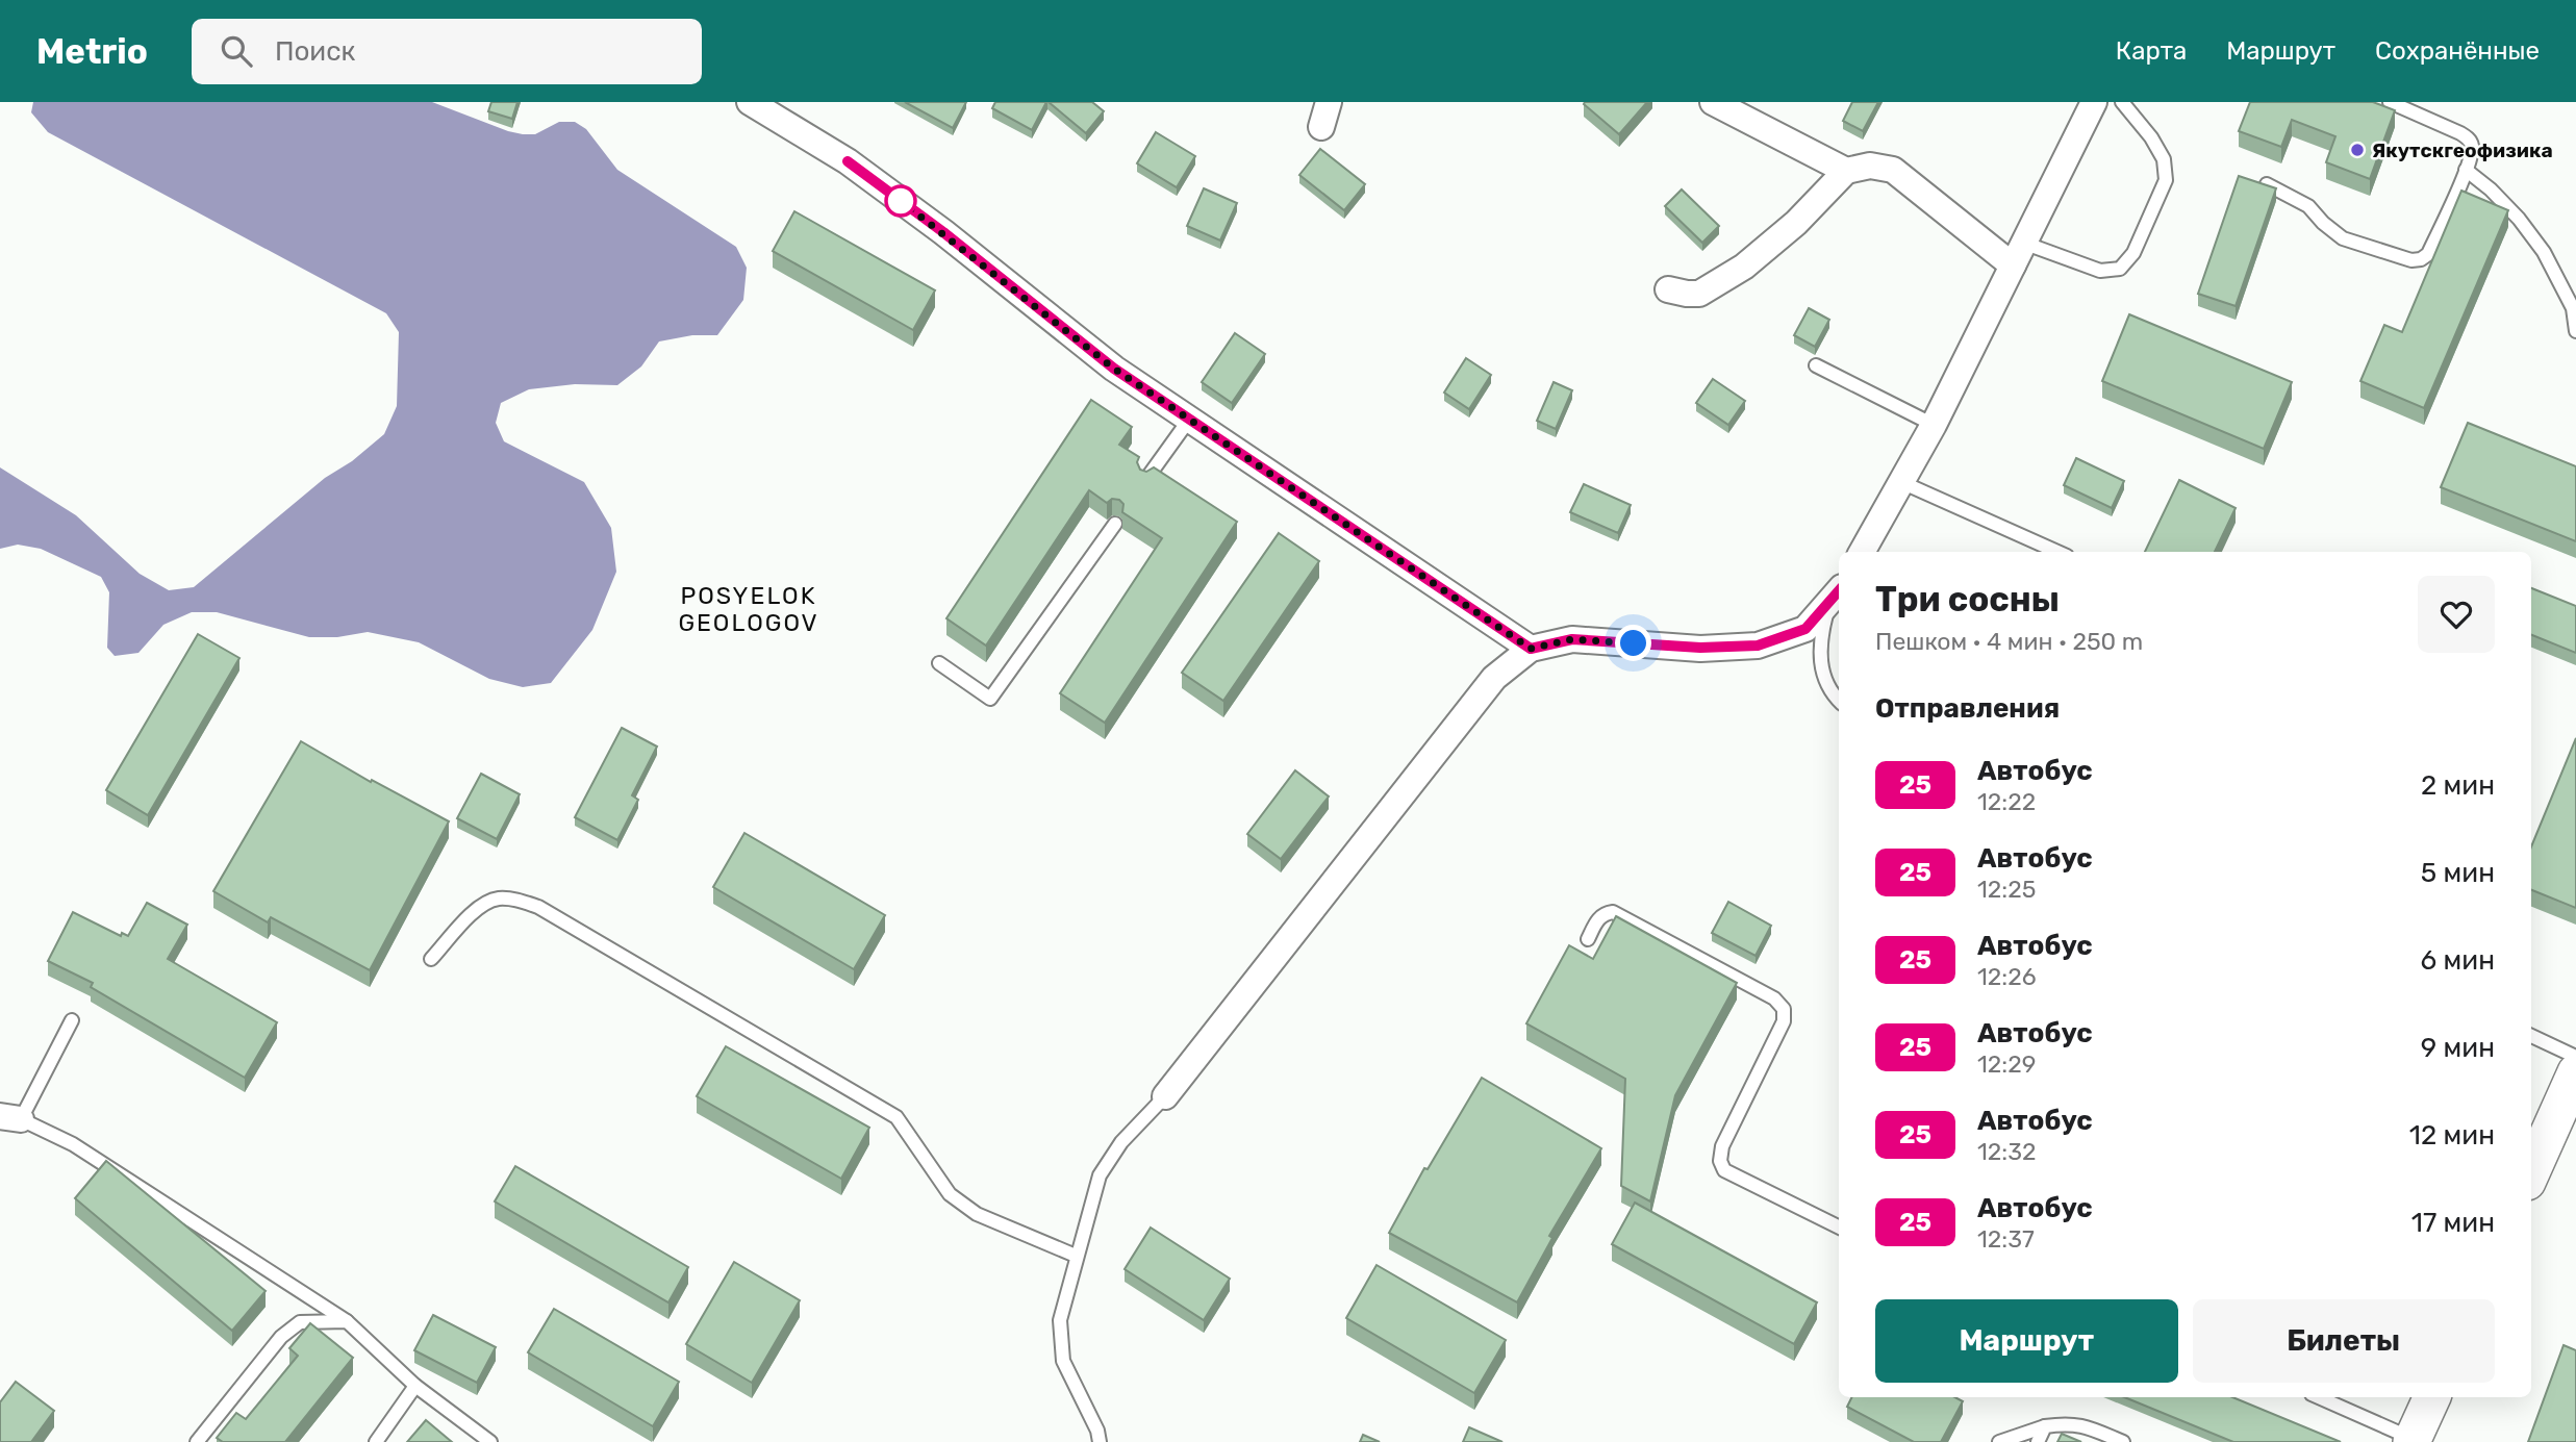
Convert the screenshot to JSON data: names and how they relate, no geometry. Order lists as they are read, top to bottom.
{
  "districts": ["POSYELOK GEOLOGOV"],
  "places": ["Якутскгеофизика"],
  "lines": ["bus line 25"],
  "page": {
    "header": "Metrio",
    "search": "Поиск",
    "nav": ["Карта", "Маршрут", "Сохранённые"],
    "heading": [
      ["Три сосны", "Пешком · 4 мин · 250 m"],
      "Отправления"
    ],
    "list": [
      {
        "mark": "25",
        "name": "Автобус",
        "note": "12:22",
        "value": "2 мин"
      },
      {
        "mark": "25",
        "name": "Автобус",
        "note": "12:25",
        "value": "5 мин"
      },
      {
        "mark": "25",
        "name": "Автобус",
        "note": "12:26",
        "value": "6 мин"
      },
      {
        "mark": "25",
        "name": "Автобус",
        "note": "12:29",
        "value": "9 мин"
      },
      {
        "mark": "25",
        "name": "Автобус",
        "note": "12:32",
        "value": "12 мин"
      },
      {
        "mark": "25",
        "name": "Автобус",
        "note": "12:37",
        "value": "17 мин"
      }
    ],
    "buttons": ["Маршрут", "Билеты"]
  }
}
